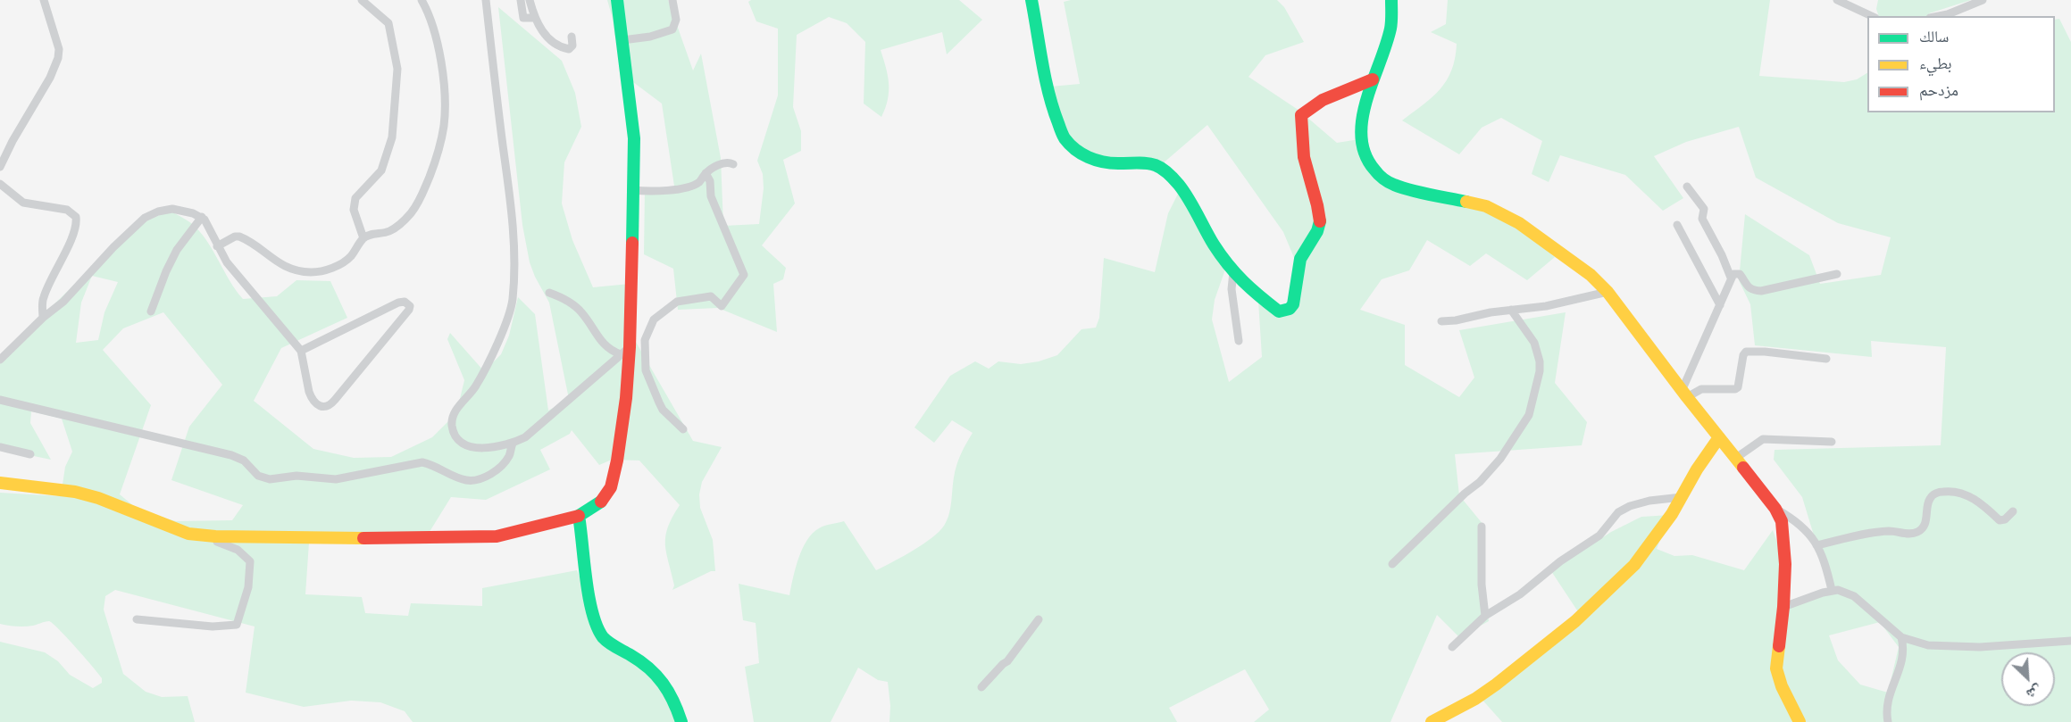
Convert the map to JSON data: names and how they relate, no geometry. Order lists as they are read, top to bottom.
{
  "legend": ["سالك", "بطيء", "مزدحم"],
  "north": "bottom right"
}
